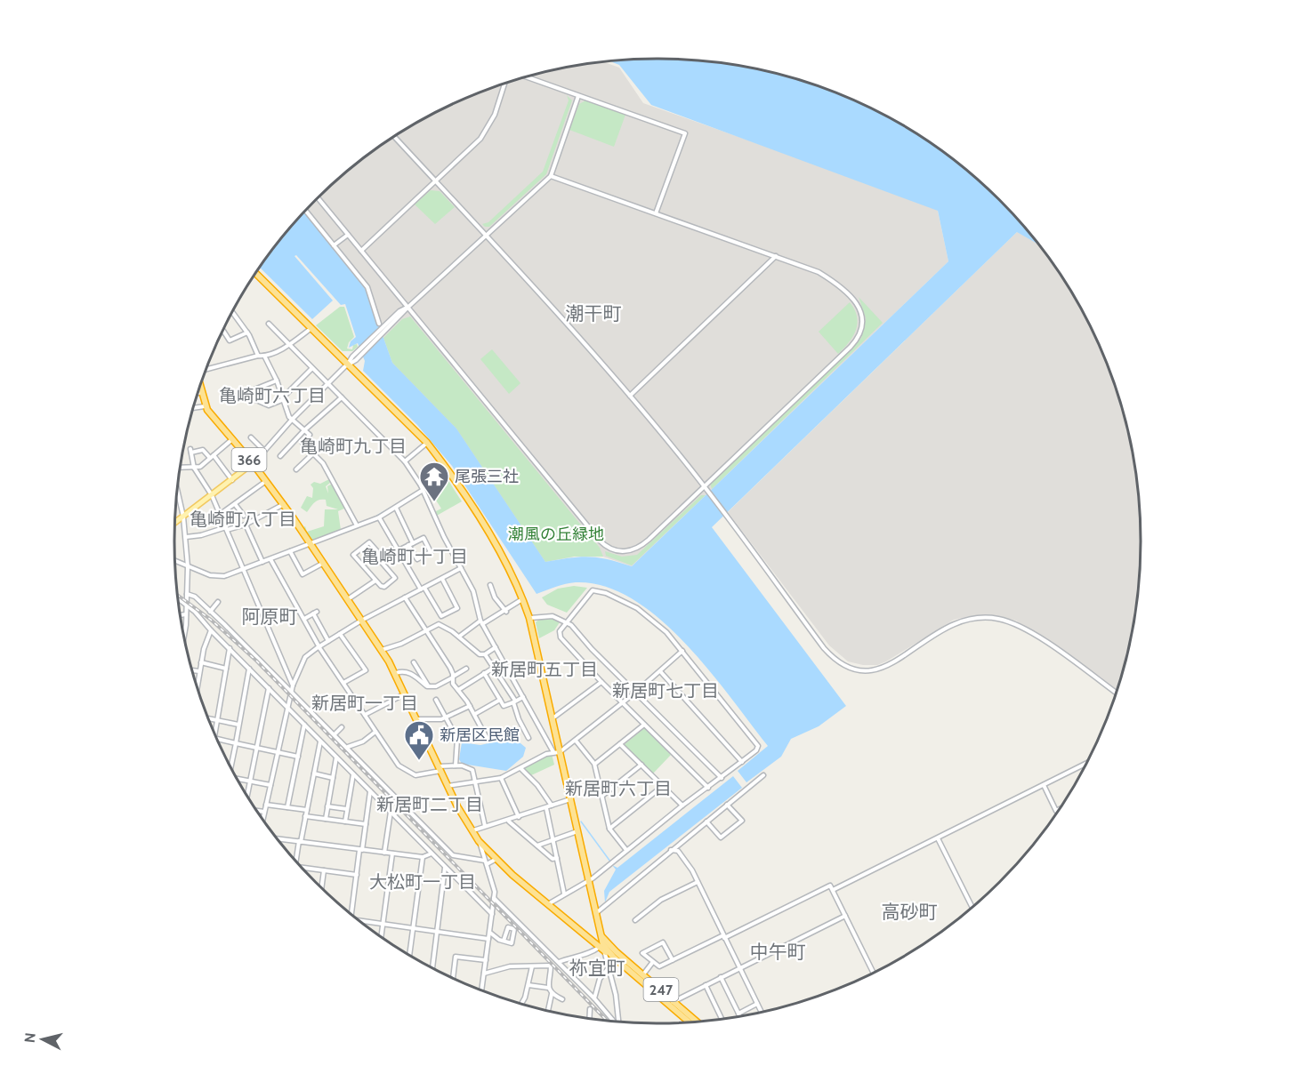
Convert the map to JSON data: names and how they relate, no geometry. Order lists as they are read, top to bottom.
{
  "streets": {
    "highway": ["366", "247"]
  },
  "crossings": [
    ["366", "247"]
  ],
  "districts": [
    "潮干町",
    "亀崎町六丁目",
    "亀崎町九丁目",
    "亀崎町八丁目",
    "亀崎町十丁目",
    "阿原町",
    "新居町五丁目",
    "新居町七丁目",
    "新居町一丁目",
    "新居町六丁目",
    "新居町二丁目",
    "大松町一丁目",
    "高砂町",
    "中午町",
    "祢宜町"
  ],
  "parks": ["潮風の丘緑地"],
  "places": {
    "temple": ["尾張三社"],
    "public building": ["新居区民館"]
  },
  "north": "left"
}
